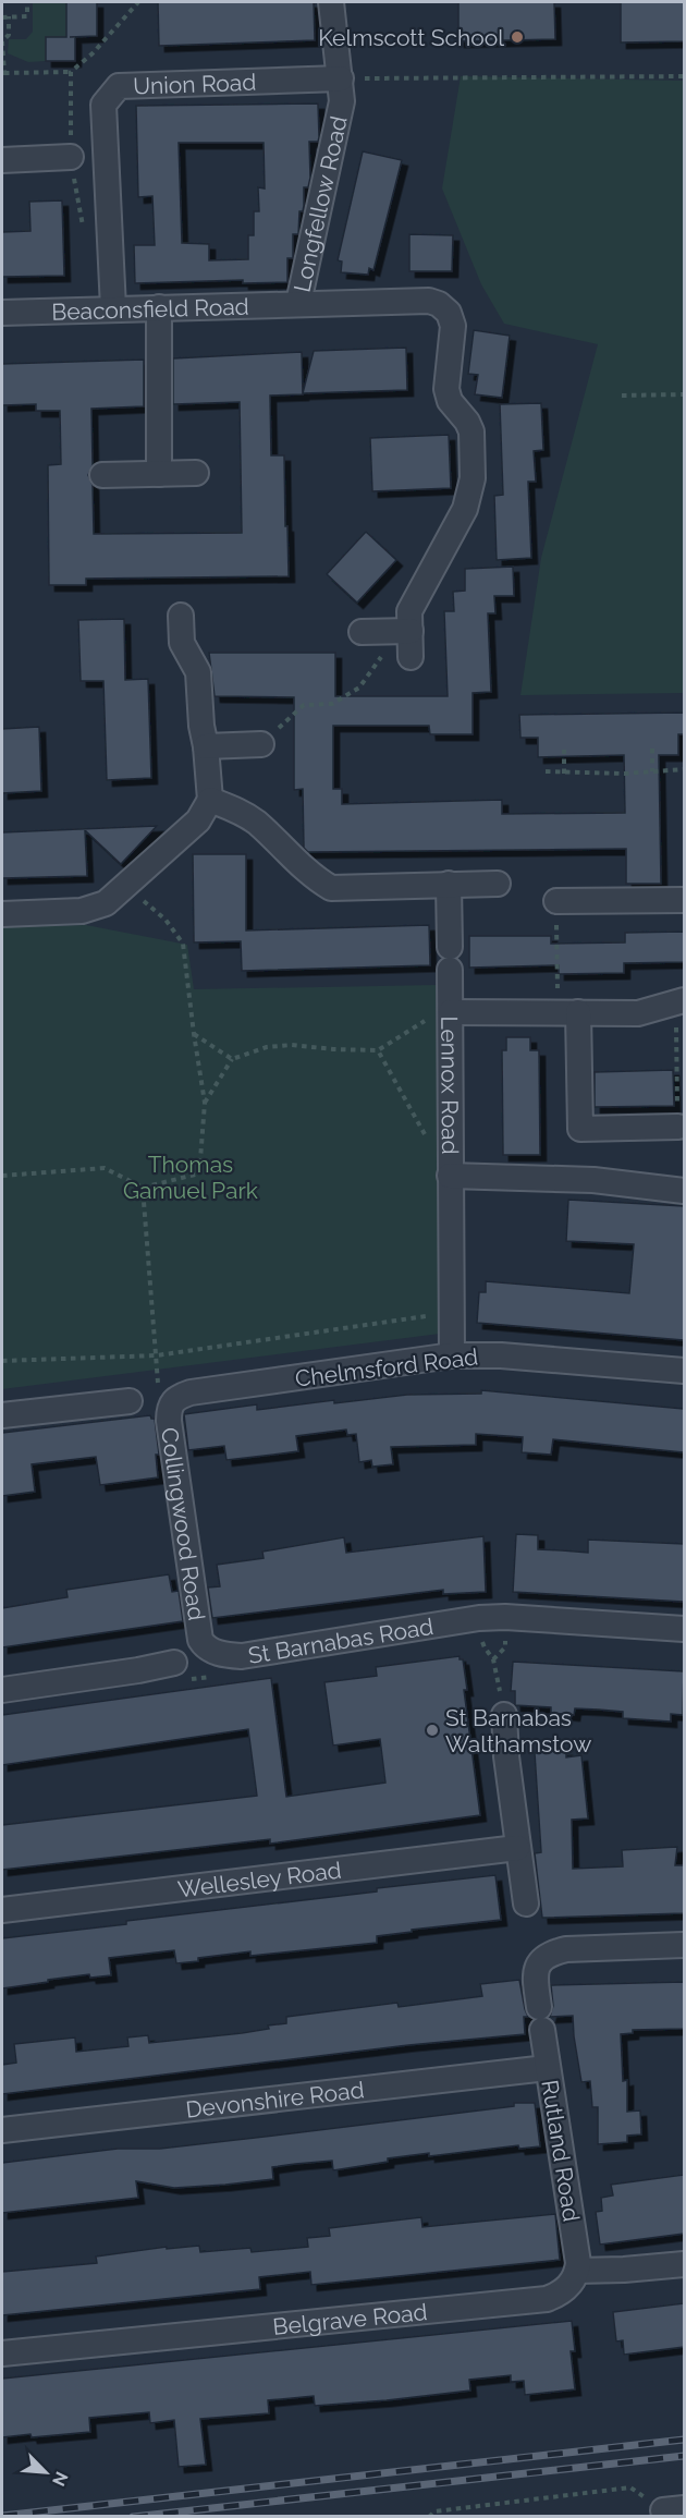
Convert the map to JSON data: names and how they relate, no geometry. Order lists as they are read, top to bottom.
{
  "streets": {
    "street": [
      "Union Road",
      "Longfellow Road",
      "Beaconsfield Road",
      "Lennox Road",
      "Chelmsford Road",
      "Collingwood Road",
      "St Barnabas Road",
      "Wellesley Road",
      "Devonshire Road",
      "Rutland Road",
      "Belgrave Road"
    ]
  },
  "crossings": [
    ["Union Road", "Longfellow Road"],
    ["Union Road", "Beaconsfield Road"],
    ["Longfellow Road", "Beaconsfield Road"],
    ["Lennox Road", "Chelmsford Road"],
    ["Chelmsford Road", "Collingwood Road"],
    ["Collingwood Road", "St Barnabas Road"],
    ["Devonshire Road", "Rutland Road"],
    ["Rutland Road", "Belgrave Road"]
  ],
  "parks": ["Thomas Gamuel Park"],
  "places": ["Kelmscott School", "St Barnabas Walthamstow"],
  "north": "bottom right"
}
